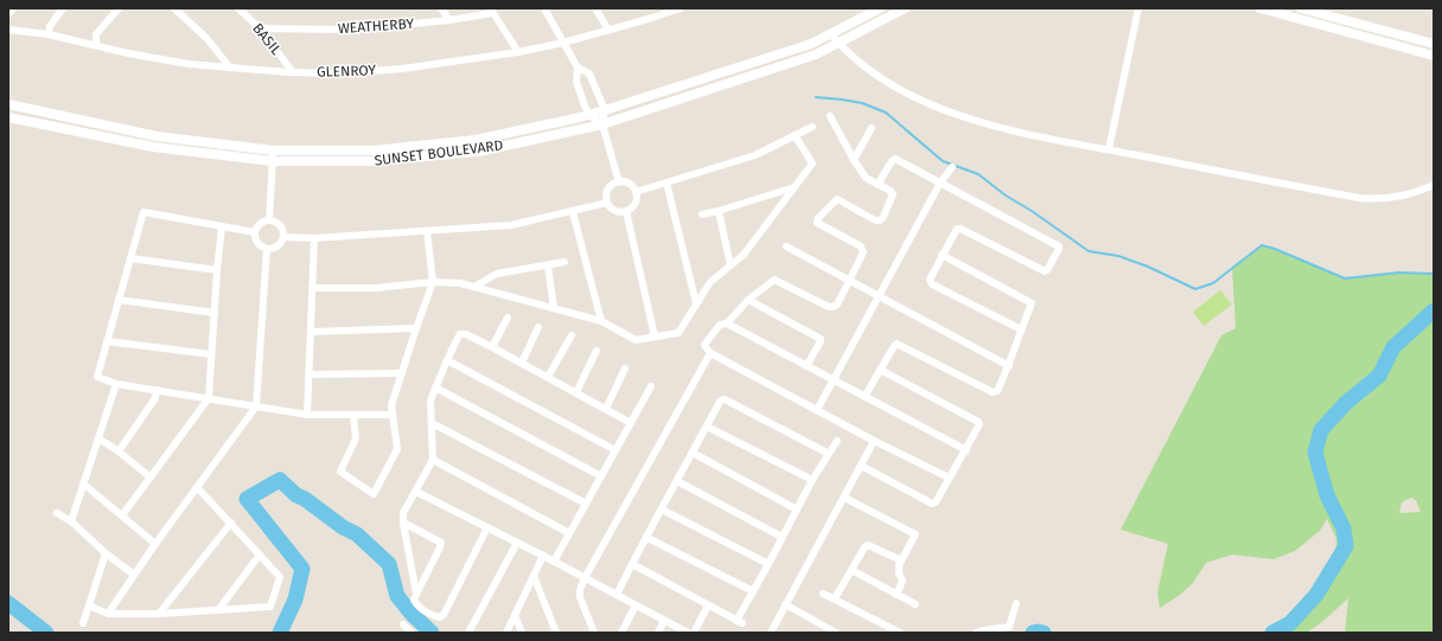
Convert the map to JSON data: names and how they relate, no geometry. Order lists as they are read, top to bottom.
{
  "streets": {
    "main road": ["SUNSET BOULEVARD"],
    "street": ["WEATHERBY", "BASIL", "GLENROY"]
  },
  "crossings": [
    ["WEATHERBY", "BASIL"],
    ["BASIL", "GLENROY"]
  ]
}
